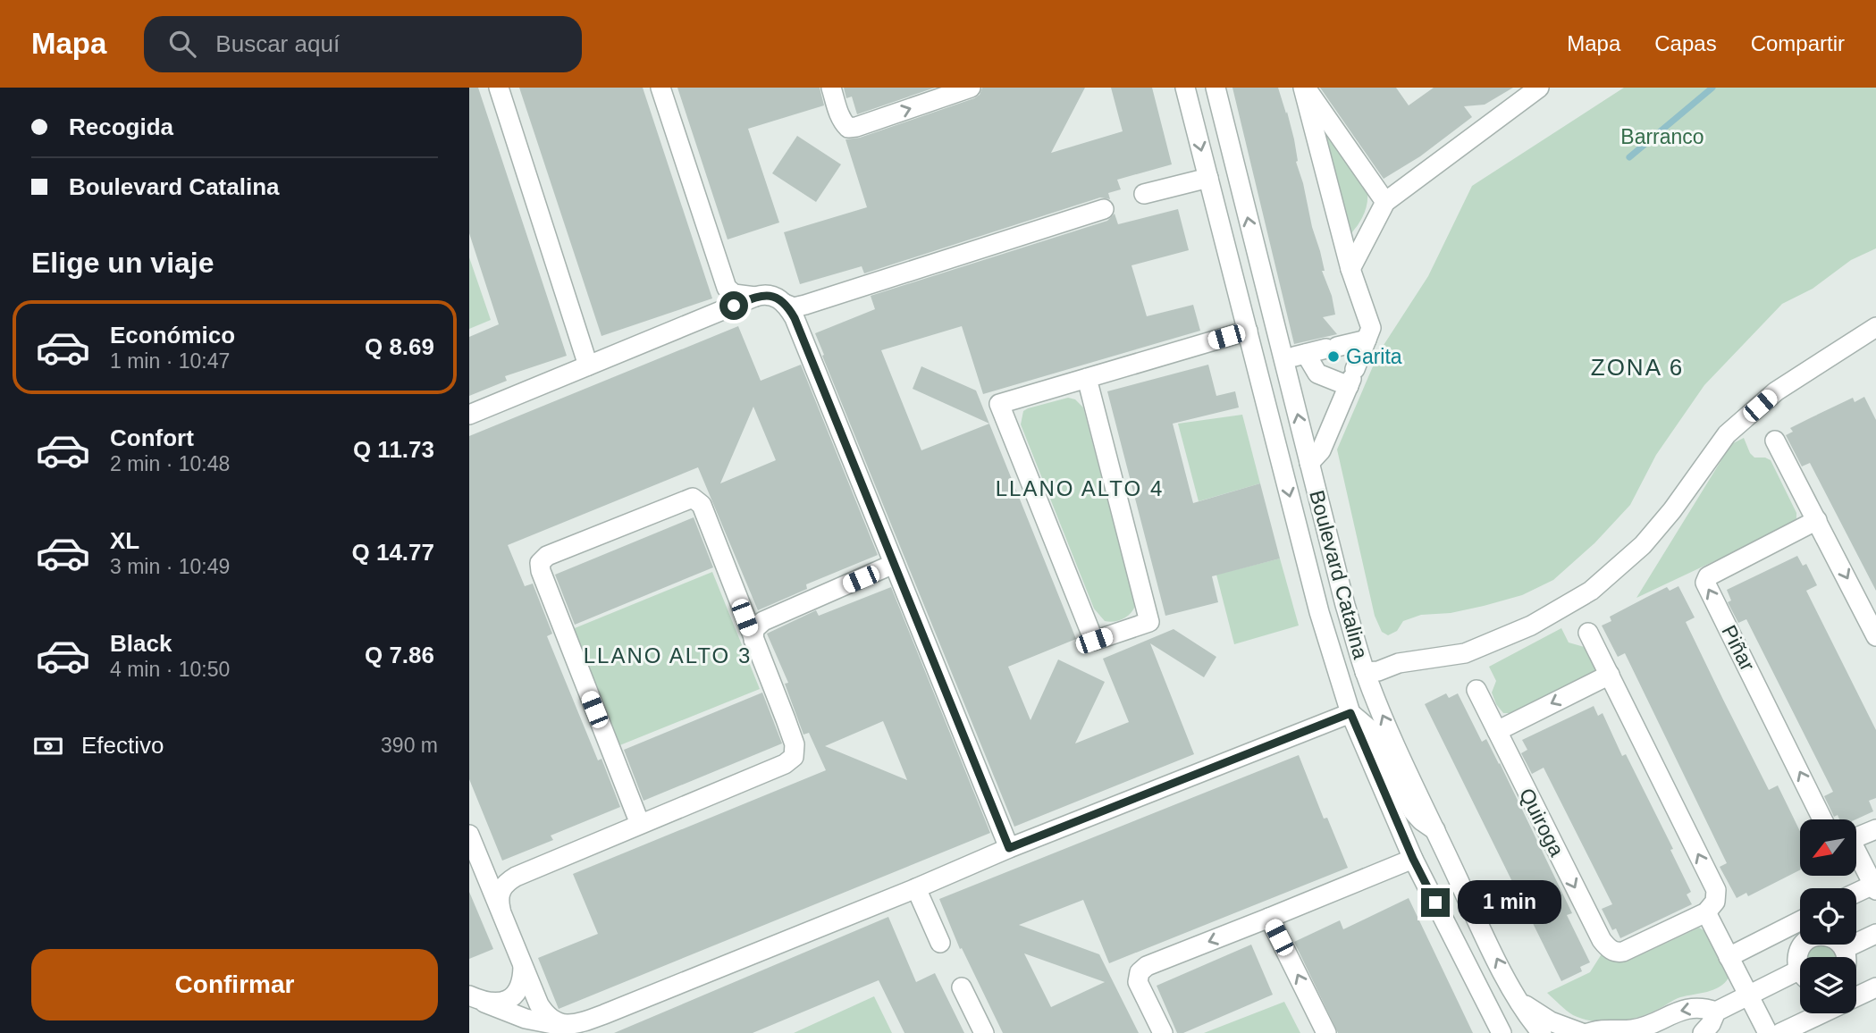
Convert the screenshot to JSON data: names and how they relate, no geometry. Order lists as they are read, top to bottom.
{
  "streets": {
    "street": ["Boulevard Catalina", "Piñar", "Quiroga"]
  },
  "districts": ["ZONA 6", "LLANO ALTO 4", "LLANO ALTO 3"],
  "parks": ["Barranco"],
  "places": ["Garita"],
  "north": "bottom left",
  "page": {
    "header": "Mapa",
    "search": "Buscar aquí",
    "nav": ["Mapa", "Capas", "Compartir"],
    "banner": ["Recogida", "Boulevard Catalina"],
    "heading": "Elige un viaje",
    "list": [
      {
        "name": "Económico",
        "note": "1 min · 10:47",
        "value": "Q 8.69"
      },
      {
        "name": "Confort",
        "note": "2 min · 10:48",
        "value": "Q 11.73"
      },
      {
        "name": "XL",
        "note": "3 min · 10:49",
        "value": "Q 14.77"
      },
      {
        "name": "Black",
        "note": "4 min · 10:50",
        "value": "Q 7.86"
      }
    ],
    "pay": ["Efectivo", "390 m"],
    "bubble": "1 min",
    "buttons": "Confirmar"
  }
}
